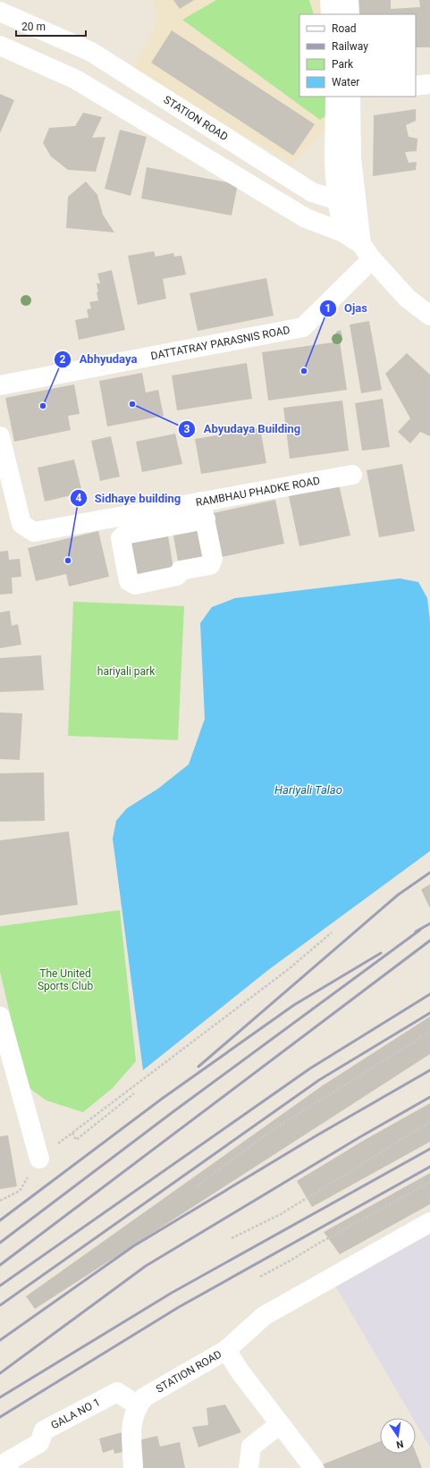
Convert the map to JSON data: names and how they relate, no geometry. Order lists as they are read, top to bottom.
{
  "streets": {
    "street": [
      "STATION ROAD",
      "DATTATRAY PARASNIS ROAD",
      "RAMBHAU PHADKE ROAD",
      "GALA NO 1"
    ]
  },
  "crossings": [
    ["STATION ROAD", "GALA NO 1"]
  ],
  "water": ["Hariyali Talao"],
  "parks": ["hariyali park", "The United Sports Club"],
  "places": [
    "Ojas",
    "Abyudaya Building",
    "Abhyudaya",
    "Sidhaye building"
  ],
  "legend": [
    "Road",
    "Railway",
    "Park",
    "Water"
  ],
  "scale_bar": "20 m",
  "north": "bottom"
}
